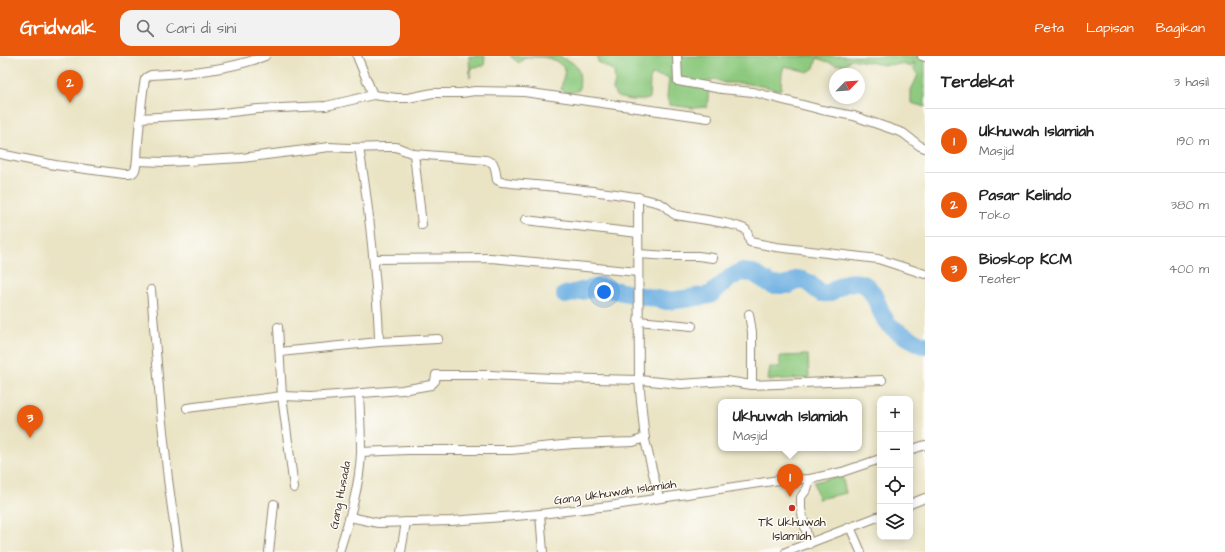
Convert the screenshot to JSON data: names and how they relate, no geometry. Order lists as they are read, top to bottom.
{
  "streets": {
    "street": ["Gang Ukhuwah Islamiah", "Gang Husada"]
  },
  "crossings": [
    ["Gang Ukhuwah Islamiah", "Gang Husada"]
  ],
  "places": ["TK Ukhuwah Islamiah"],
  "north": "top right",
  "page": {
    "header": "Gridwalk",
    "search": "Cari di sini",
    "nav": ["Peta", "Lapisan", "Bagikan"],
    "heading": ["Terdekat", "3 hasil"],
    "pins": ["2", "3", "1"],
    "list": [
      {
        "mark": "1",
        "name": "Ukhuwah Islamiah",
        "note": "Masjid",
        "value": "190 m"
      },
      {
        "mark": "2",
        "name": "Pasar Kelindo",
        "note": "Toko",
        "value": "380 m"
      },
      {
        "mark": "3",
        "name": "Bioskop KCM",
        "note": "Teater",
        "value": "400 m"
      }
    ],
    "map_buttons": ["+", "−"],
    "popup": ["Ukhuwah Islamiah", "Masjid"]
  }
}
